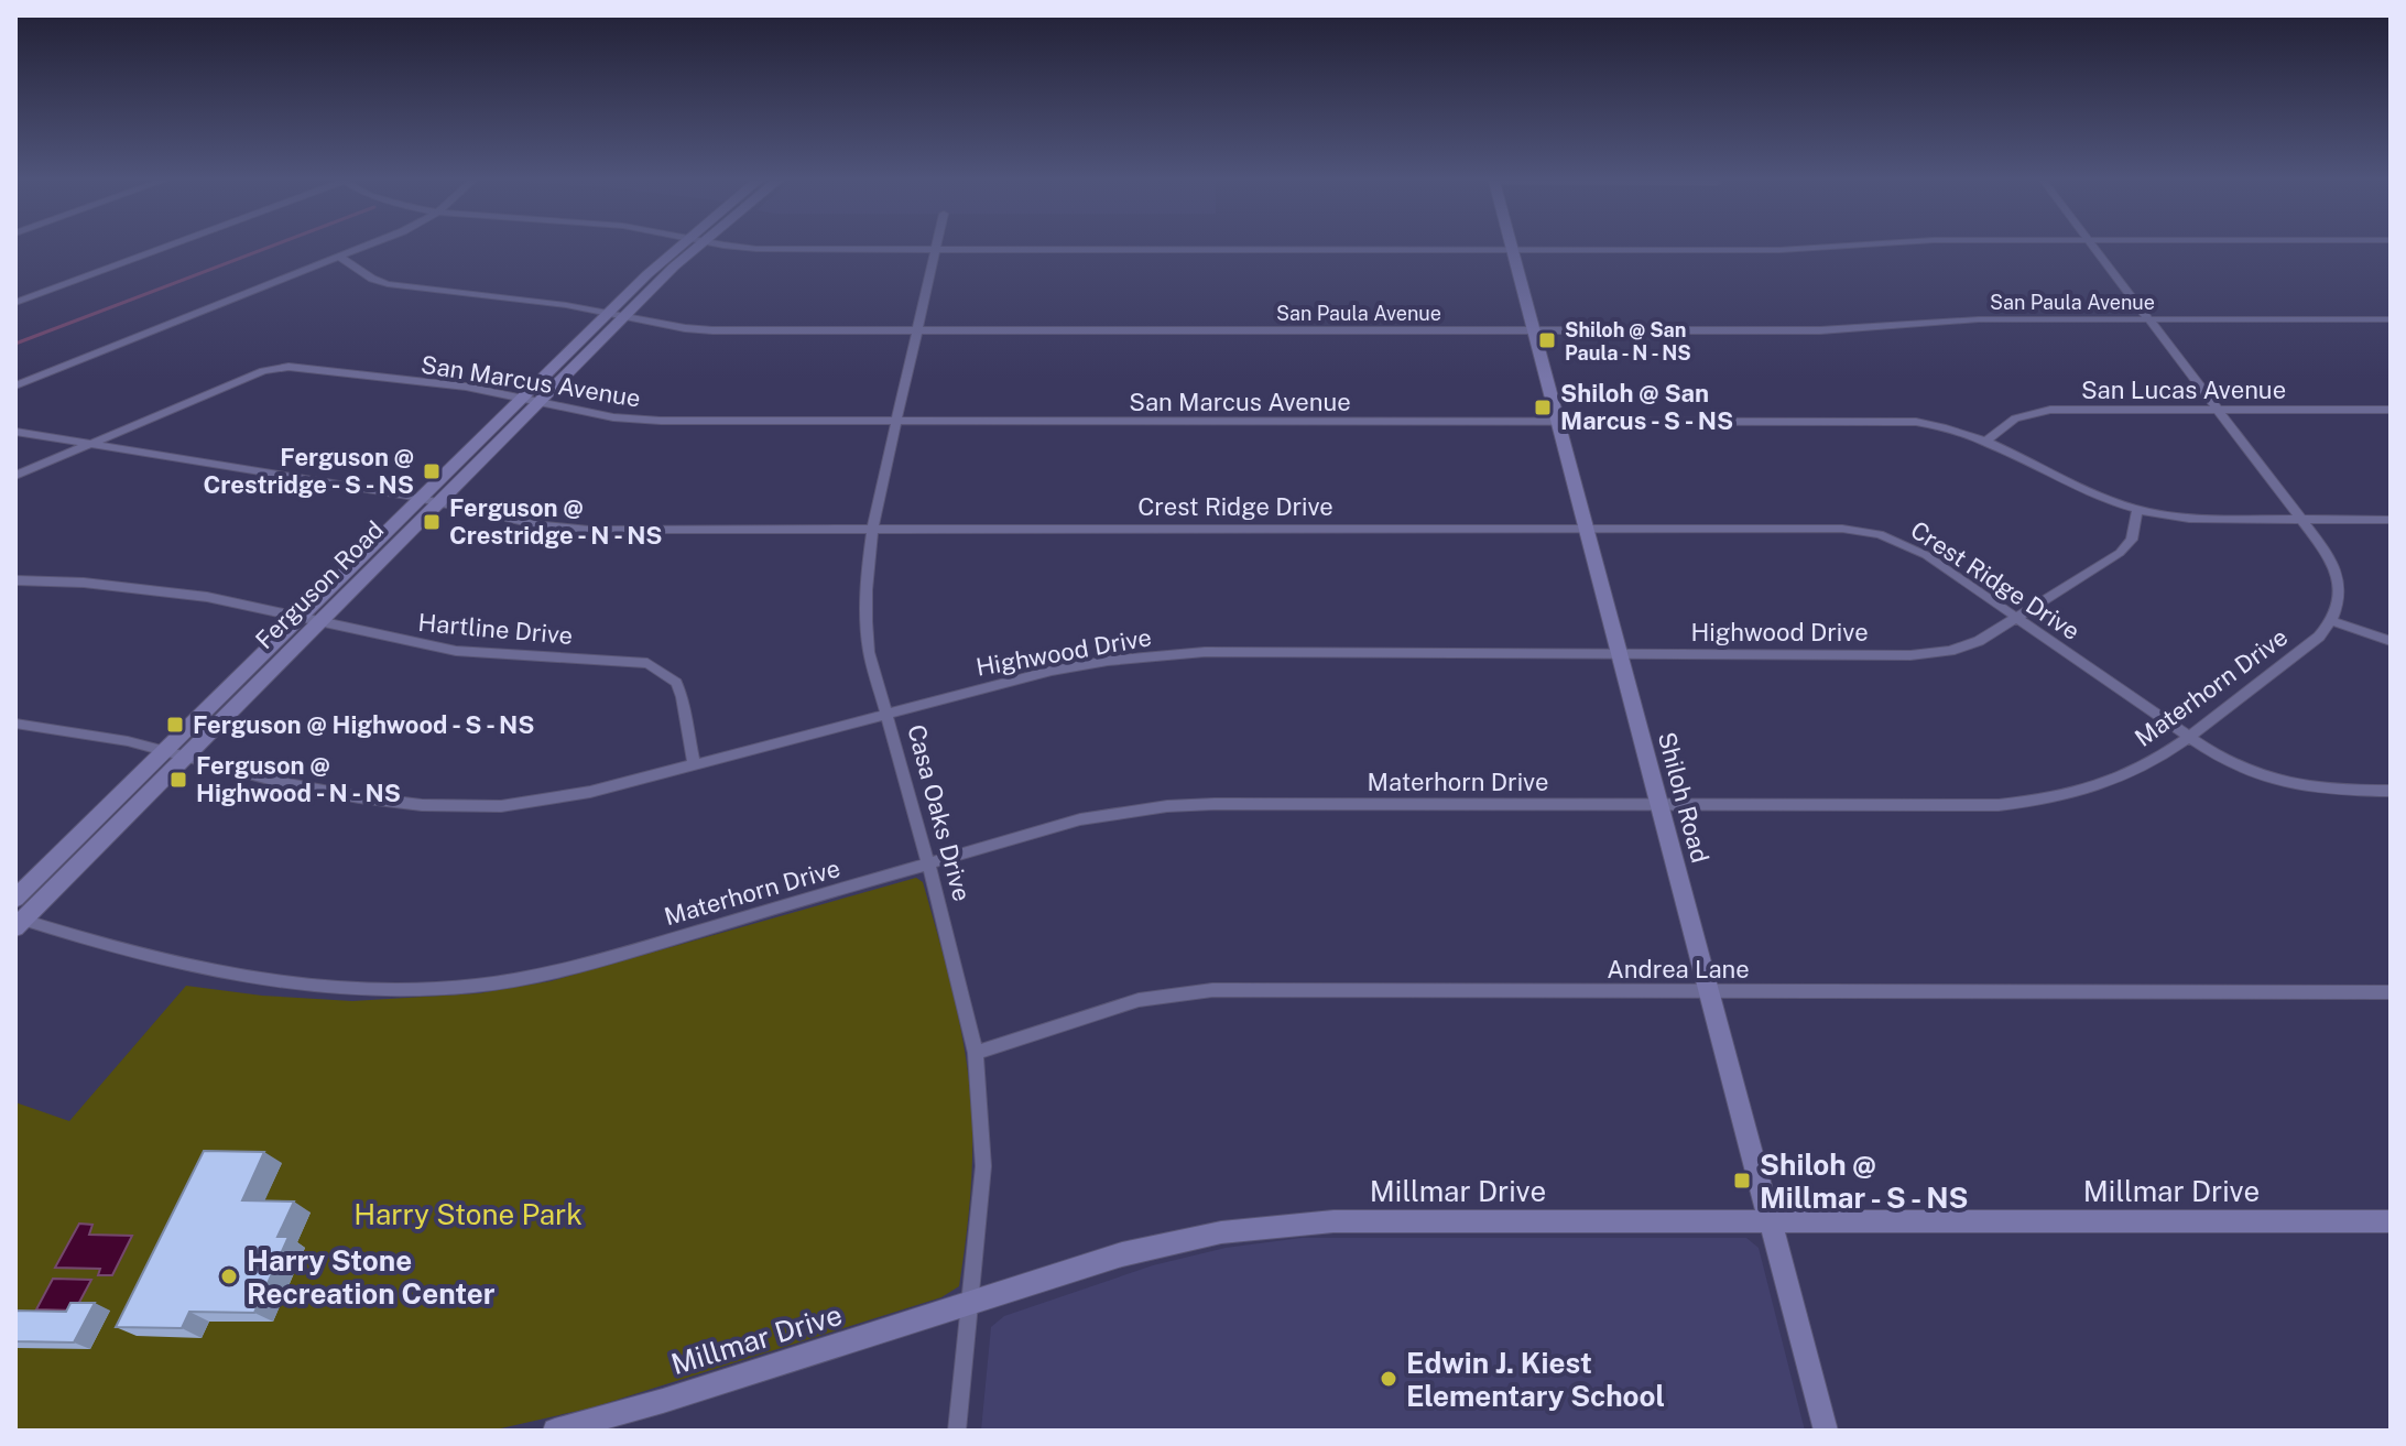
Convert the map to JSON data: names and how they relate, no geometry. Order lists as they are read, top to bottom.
{
  "streets": {
    "street": [
      "San Paula Avenue",
      "San Marcus Avenue",
      "San Lucas Avenue",
      "Crest Ridge Drive",
      "Ferguson Road",
      "Hartline Drive",
      "Highwood Drive",
      "Materhorn Drive",
      "Shiloh Road",
      "Casa Oaks Drive",
      "Andrea Lane",
      "Millmar Drive"
    ]
  },
  "crossings": [
    ["San Paula Avenue", "Ferguson Road"],
    ["San Paula Avenue", "Shiloh Road"],
    ["San Paula Avenue", "Casa Oaks Drive"],
    ["San Marcus Avenue", "San Lucas Avenue"],
    ["San Marcus Avenue", "Crest Ridge Drive"],
    ["San Marcus Avenue", "Ferguson Road"],
    ["San Marcus Avenue", "Highwood Drive"],
    ["San Marcus Avenue", "Shiloh Road"],
    ["San Marcus Avenue", "Casa Oaks Drive"],
    ["Crest Ridge Drive", "Ferguson Road"],
    ["Crest Ridge Drive", "Highwood Drive"],
    ["Crest Ridge Drive", "Materhorn Drive"],
    ["Crest Ridge Drive", "Shiloh Road"],
    ["Crest Ridge Drive", "Casa Oaks Drive"],
    ["Ferguson Road", "Hartline Drive"],
    ["Ferguson Road", "Highwood Drive"],
    ["Ferguson Road", "Materhorn Drive"],
    ["Hartline Drive", "Highwood Drive"],
    ["Highwood Drive", "Shiloh Road"],
    ["Highwood Drive", "Casa Oaks Drive"],
    ["Materhorn Drive", "Shiloh Road"],
    ["Materhorn Drive", "Casa Oaks Drive"],
    ["Shiloh Road", "Andrea Lane"],
    ["Shiloh Road", "Millmar Drive"],
    ["Casa Oaks Drive", "Andrea Lane"],
    ["Casa Oaks Drive", "Millmar Drive"]
  ],
  "parks": ["Harry Stone Park"],
  "places": {
    "transit": [
      "Shiloh @ San Paula - N - NS",
      "Shiloh @ San Marcus - S - NS",
      "Ferguson @ Crestridge - S - NS",
      "Ferguson @ Crestridge - N - NS",
      "Ferguson @ Highwood - S - NS",
      "Ferguson @ Highwood - N - NS",
      "Shiloh @ Millmar - S - NS"
    ],
    "other": ["Harry Stone Recreation Center", "Edwin J. Kiest Elementary School"]
  }
}
